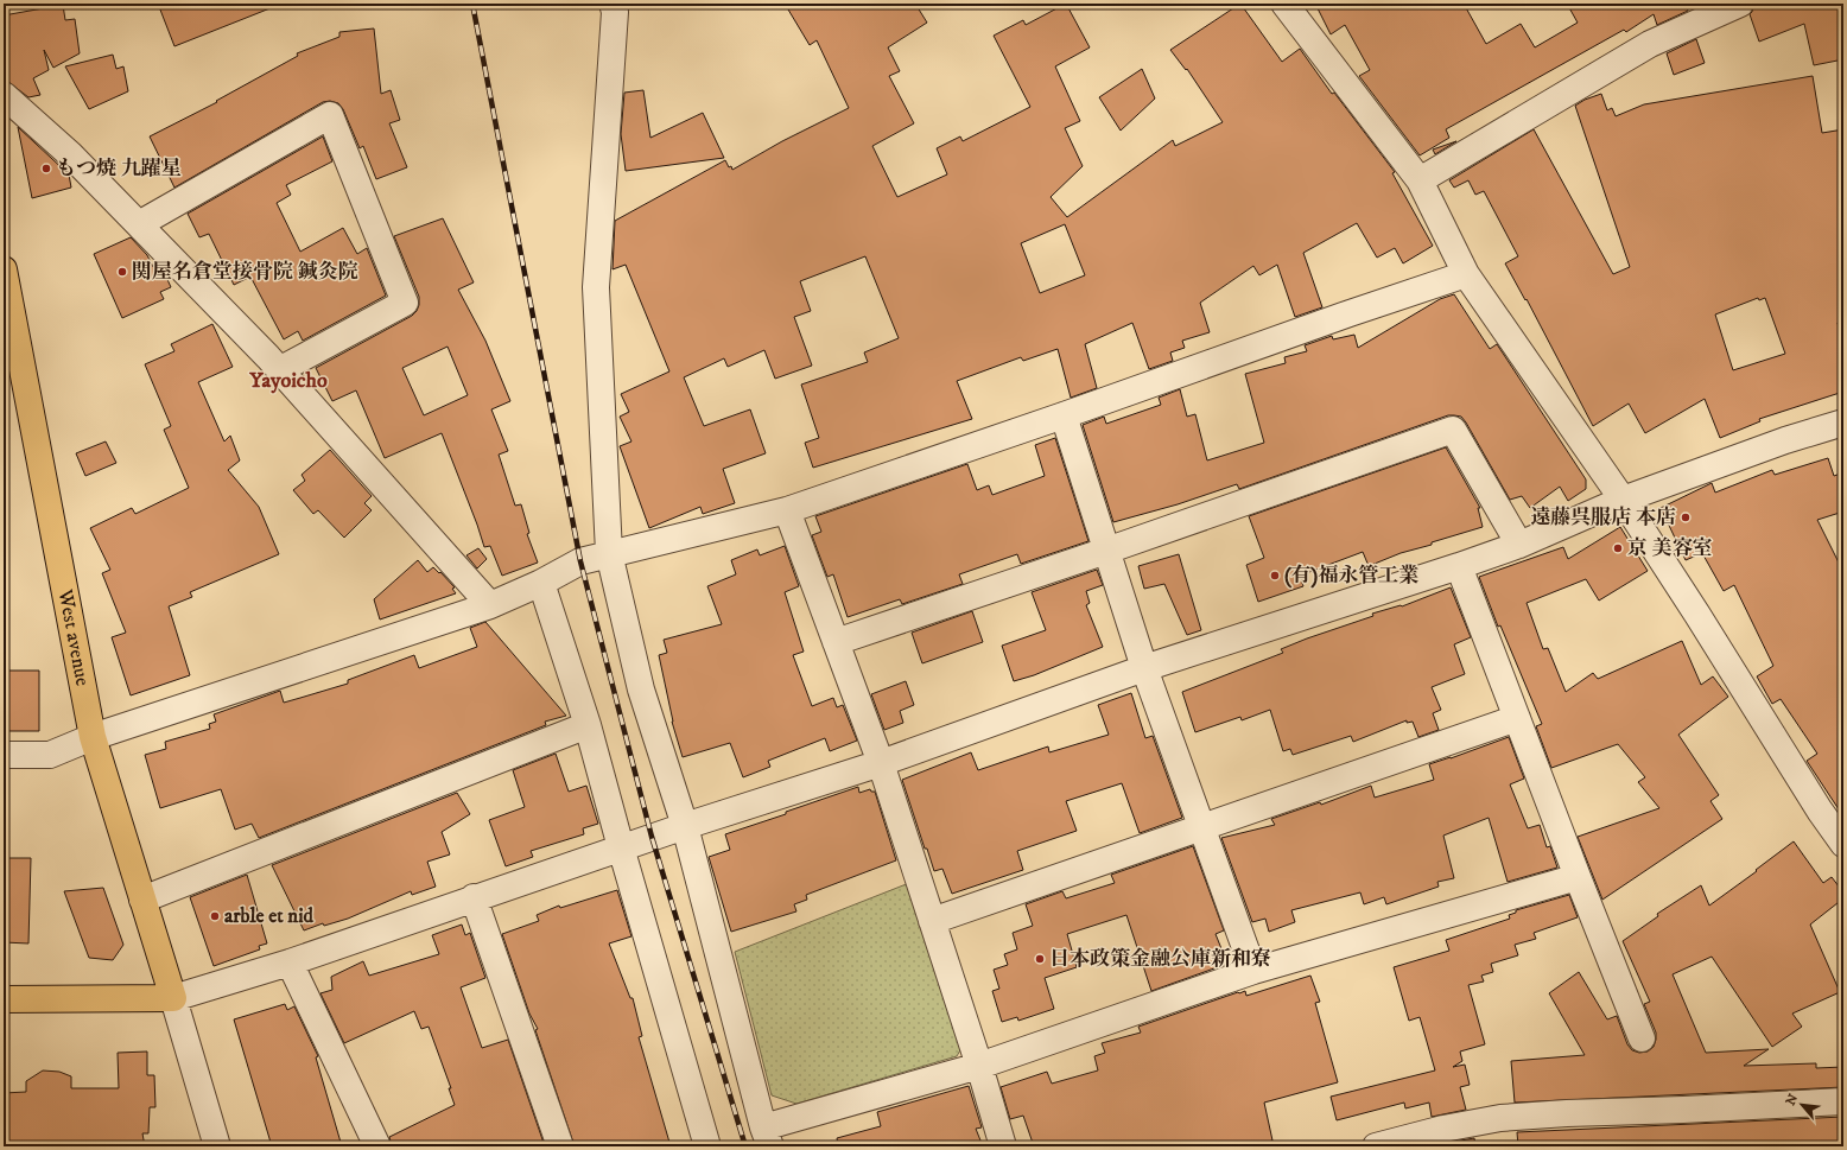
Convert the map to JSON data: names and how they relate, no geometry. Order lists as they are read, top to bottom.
{
  "streets": {
    "highway": ["West avenue"]
  },
  "districts": ["Yayoicho"],
  "places": [
    "もつ焼 九躍星",
    "関屋名倉堂接骨院 鍼灸院",
    "遠藤呉服店 本店",
    "京 美容室",
    "(有)福永管工業",
    "arble et nid",
    "日本政策金融公庫新和寮"
  ],
  "north": "top left"
}
